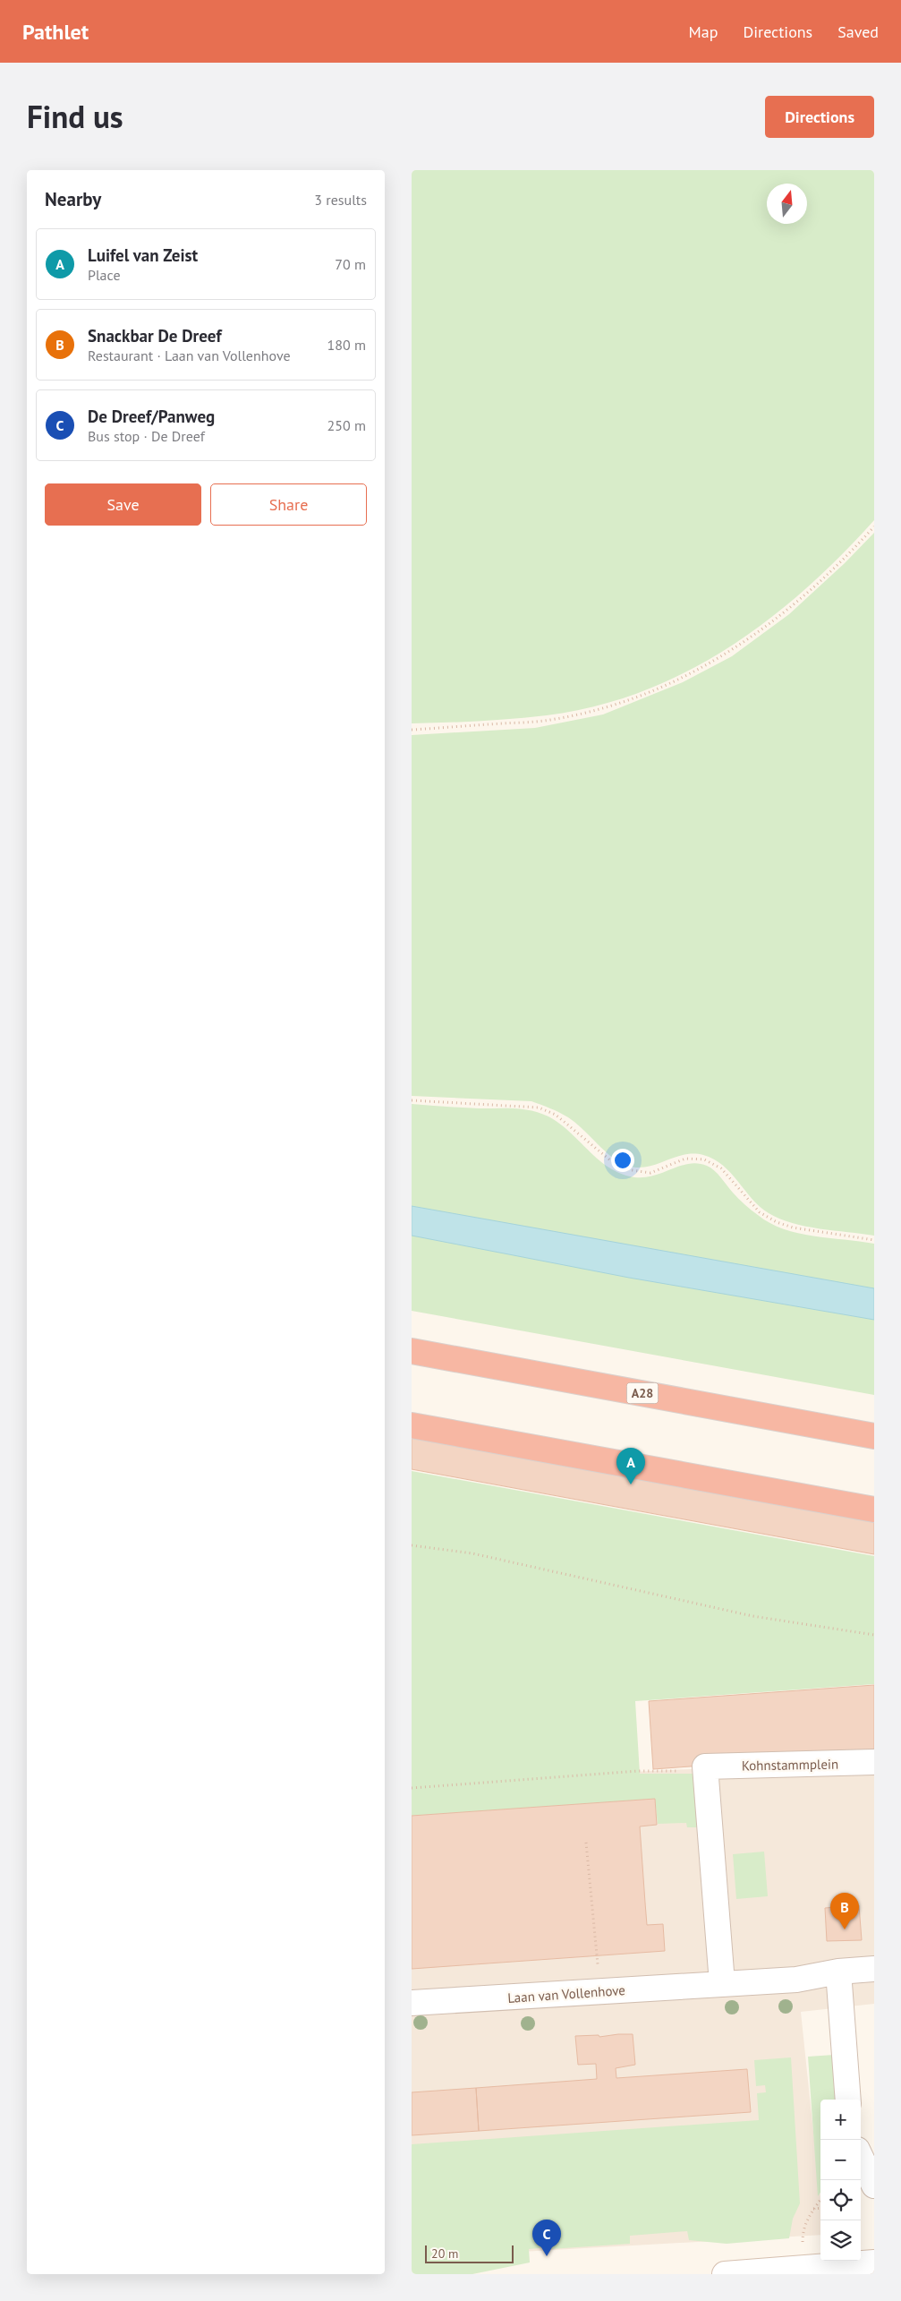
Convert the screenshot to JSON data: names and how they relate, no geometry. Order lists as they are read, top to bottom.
{
  "streets": {
    "highway": ["A28"],
    "street": ["Kohnstammplein", "Laan van Vollenhove"]
  },
  "scale_bar": "20 m",
  "north": "top",
  "page": {
    "header": "Pathlet",
    "nav": ["Map", "Directions", "Saved"],
    "title": "Find us",
    "buttons": [
      "Directions",
      ["Save", "Share"]
    ],
    "heading": ["Nearby", "3 results"],
    "list": [
      {
        "mark": "A",
        "name": "Luifel van Zeist",
        "note": "Place",
        "value": "70 m"
      },
      {
        "mark": "B",
        "name": "Snackbar De Dreef",
        "note": "Restaurant · Laan van Vollenhove",
        "value": "180 m"
      },
      {
        "mark": "C",
        "name": "De Dreef/Panweg",
        "note": "Bus stop · De Dreef",
        "value": "250 m"
      }
    ],
    "pins": ["A", "B", "C"],
    "map_buttons": ["+", "−"],
    "scale": "20 m"
  }
}
